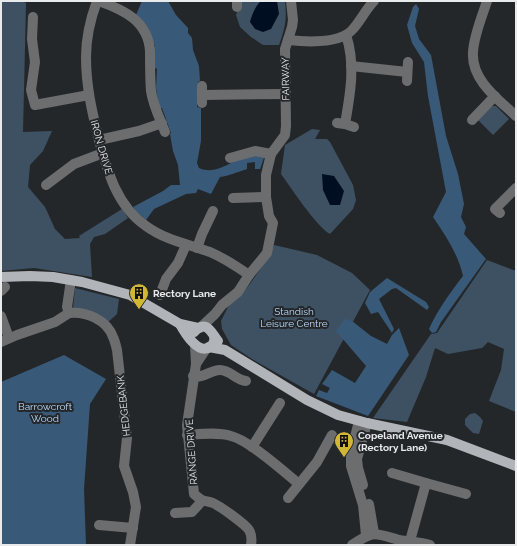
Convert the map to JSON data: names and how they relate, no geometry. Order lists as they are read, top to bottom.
{
  "streets": {
    "street": [
      "FAIRWAY",
      "IRON DRIVE",
      "HEDGEBANK",
      "RANGE DRIVE"
    ]
  },
  "crossings": [
    ["FAIRWAY", "IRON DRIVE"],
    ["FAIRWAY", "RANGE DRIVE"]
  ],
  "parks": ["Standish Leisure Centre", "Barrowcroft Wood"],
  "places": {
    "building": ["Rectory Lane", "Copeland Avenue (Rectory Lane)"]
  }
}
